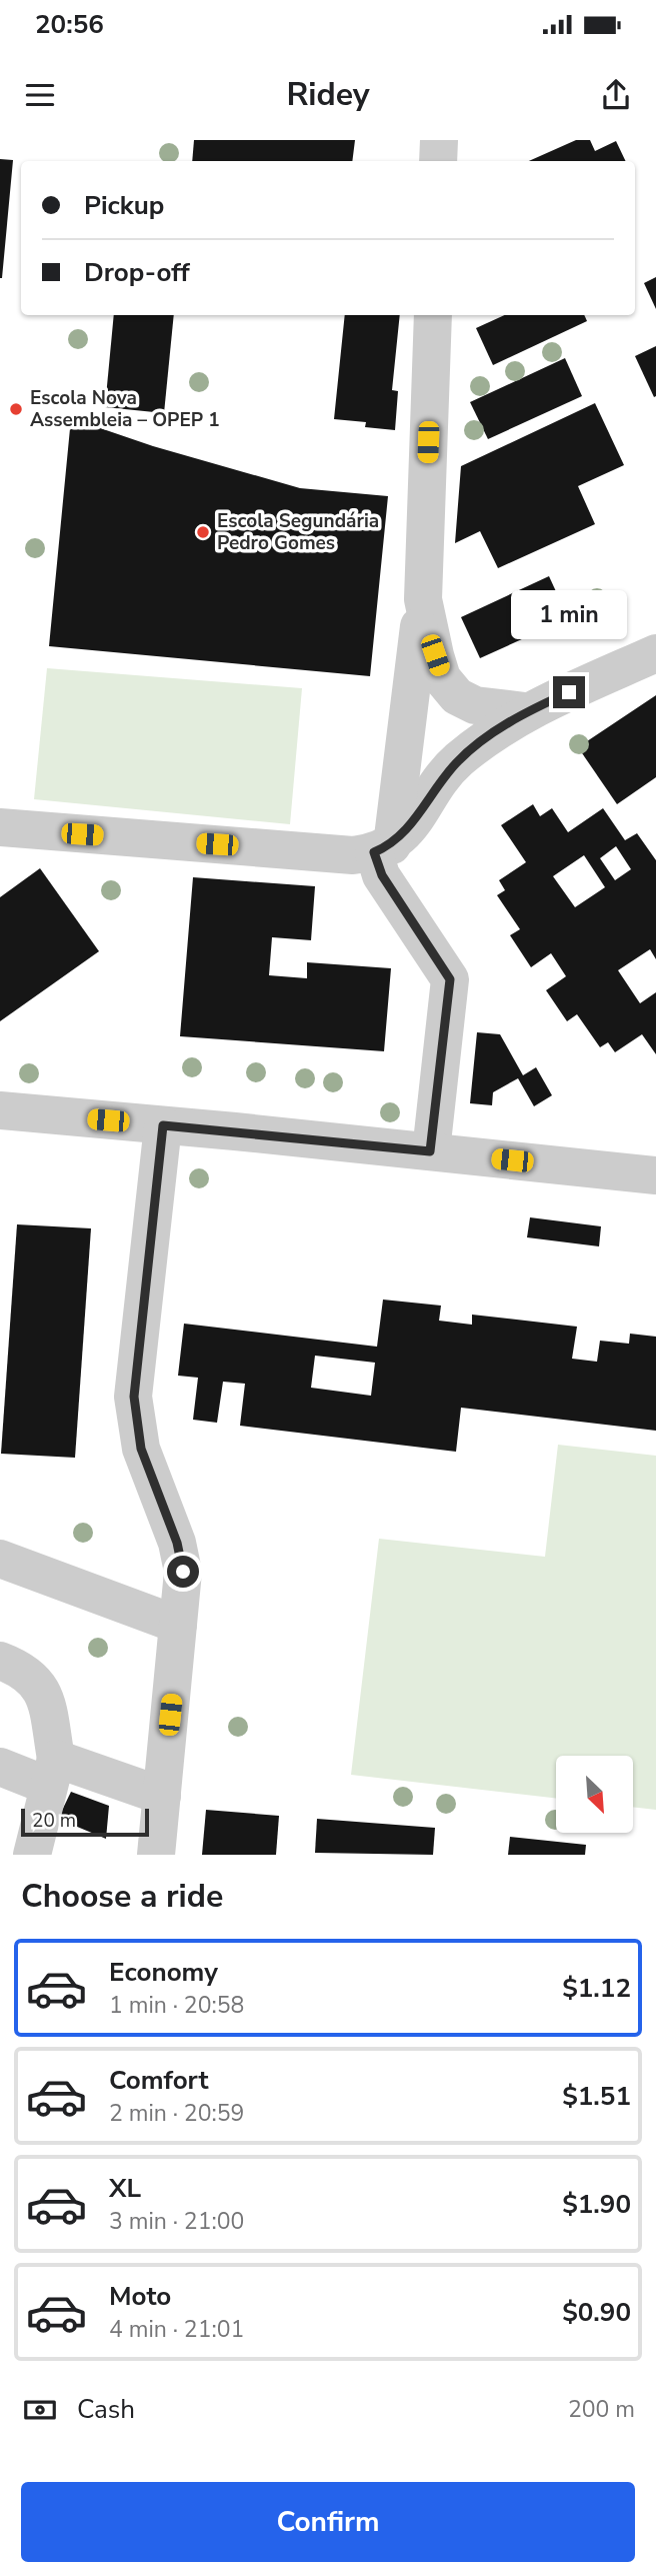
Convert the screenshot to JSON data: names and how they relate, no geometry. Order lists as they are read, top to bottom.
{
  "places": ["Escola Nova Assembleia – OPEP 1", "Escola Segundária Pedro Gomes"],
  "scale_bar": "20 m",
  "north": "bottom right",
  "page": {
    "status": "20:56",
    "header": "Ridey",
    "banner": ["Pickup", "Drop-off"],
    "bubble": "1 min",
    "scale": "20 m",
    "heading": "Choose a ride",
    "list": [
      {
        "name": "Economy",
        "note": "1 min · 20:58",
        "value": "$1.12"
      },
      {
        "name": "Comfort",
        "note": "2 min · 20:59",
        "value": "$1.51"
      },
      {
        "name": "XL",
        "note": "3 min · 21:00",
        "value": "$1.90"
      },
      {
        "name": "Moto",
        "note": "4 min · 21:01",
        "value": "$0.90"
      }
    ],
    "pay": ["Cash", "200 m"],
    "buttons": "Confirm"
  }
}
